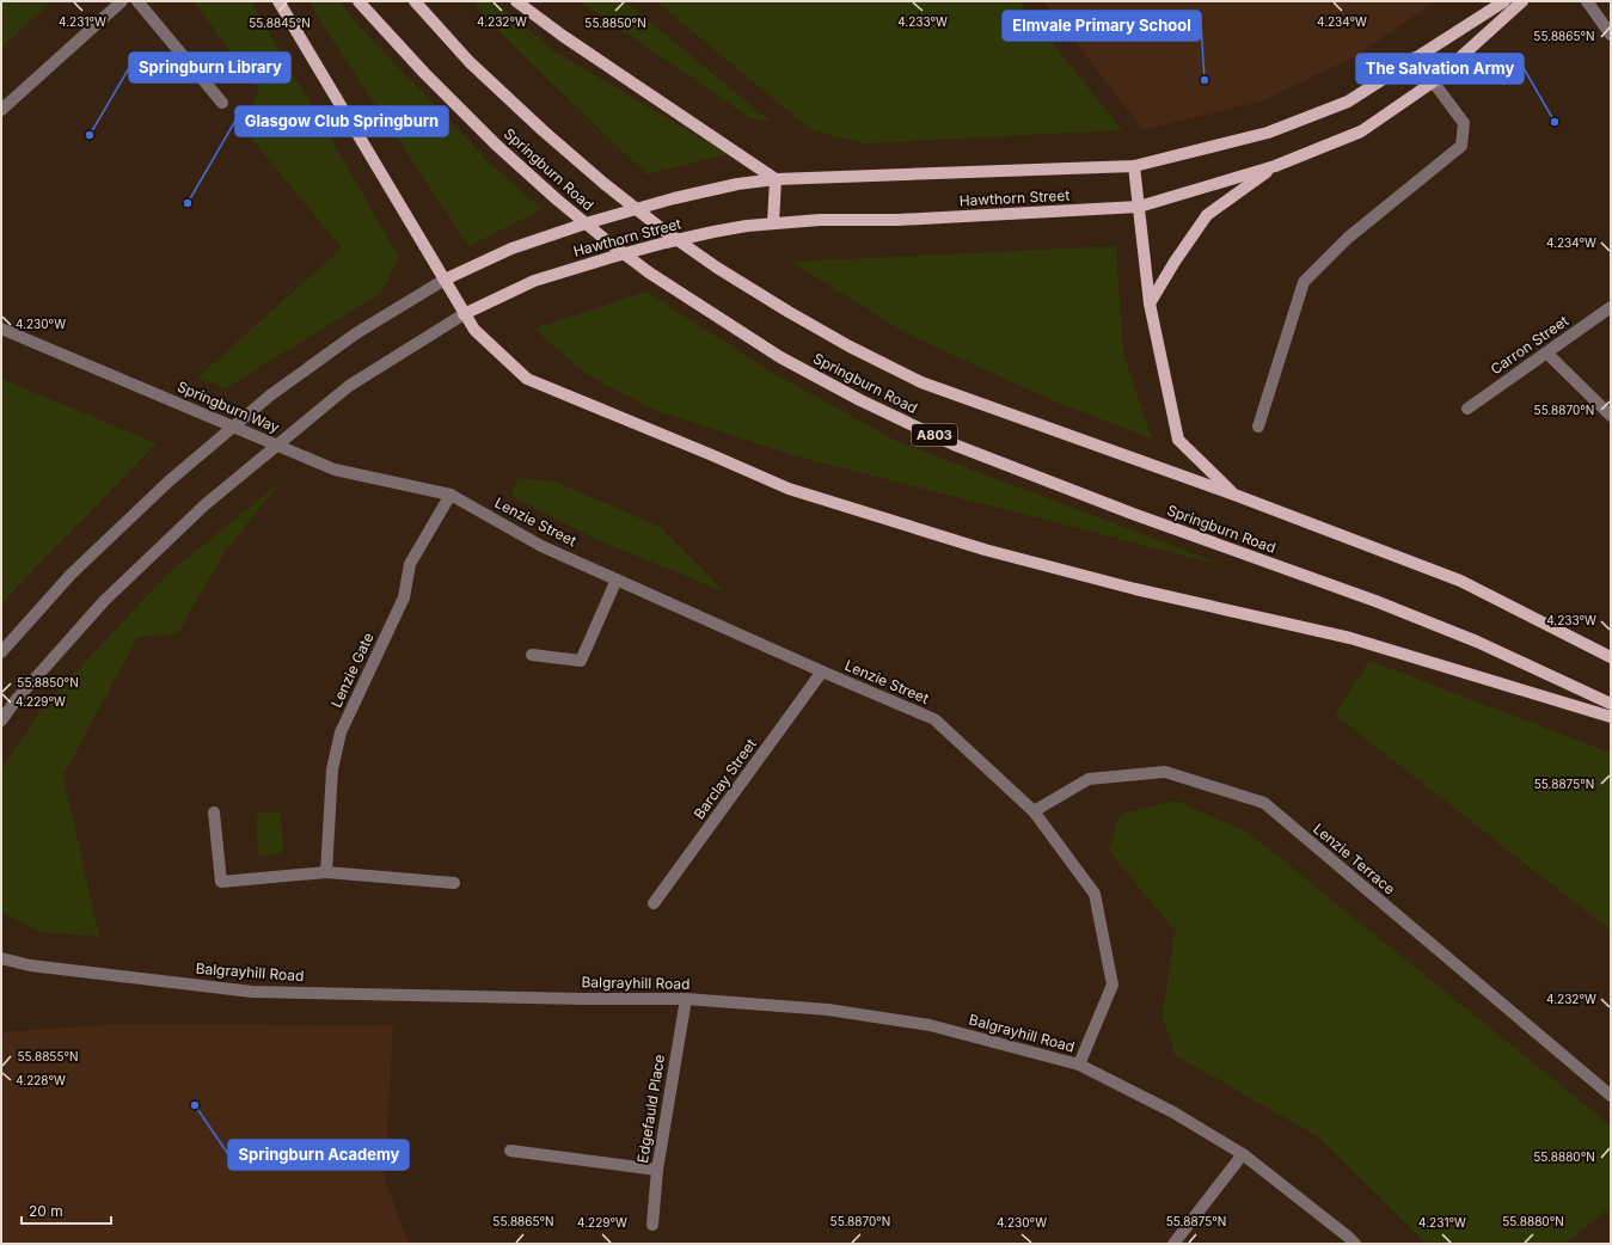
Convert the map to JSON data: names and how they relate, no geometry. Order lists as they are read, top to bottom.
{
  "streets": {
    "main road": ["Springburn Road", "Hawthorn Street", "A803"],
    "street": [
      "Carron Street",
      "Springburn Way",
      "Lenzie Street",
      "Lenzie Gate",
      "Barclay Street",
      "Lenzie Terrace",
      "Balgrayhill Road",
      "Edgefauld Place"
    ]
  },
  "crossings": [
    ["Springburn Way", "Lenzie Street"],
    ["Springburn Way", "Lenzie Gate"],
    ["Lenzie Street", "Lenzie Gate"],
    ["Lenzie Street", "Barclay Street"],
    ["Lenzie Street", "Lenzie Terrace"],
    ["Lenzie Street", "Balgrayhill Road"],
    ["Balgrayhill Road", "Edgefauld Place"]
  ],
  "places": [
    "Elmvale Primary School",
    "The Salvation Army",
    "Springburn Library",
    "Glasgow Club Springburn",
    "Springburn Academy"
  ],
  "scale_bar": "20 m",
  "coordinates": [
    "4.232°W",
    "4.233°W",
    "4.231°W",
    "4.234°W",
    "55.8845°N",
    "55.8850°N",
    "55.8865°N",
    "4.230°W",
    "55.8870°N",
    "4.229°W",
    "55.8875°N",
    "55.8855°N",
    "4.228°W",
    "55.8880°N"
  ]
}
